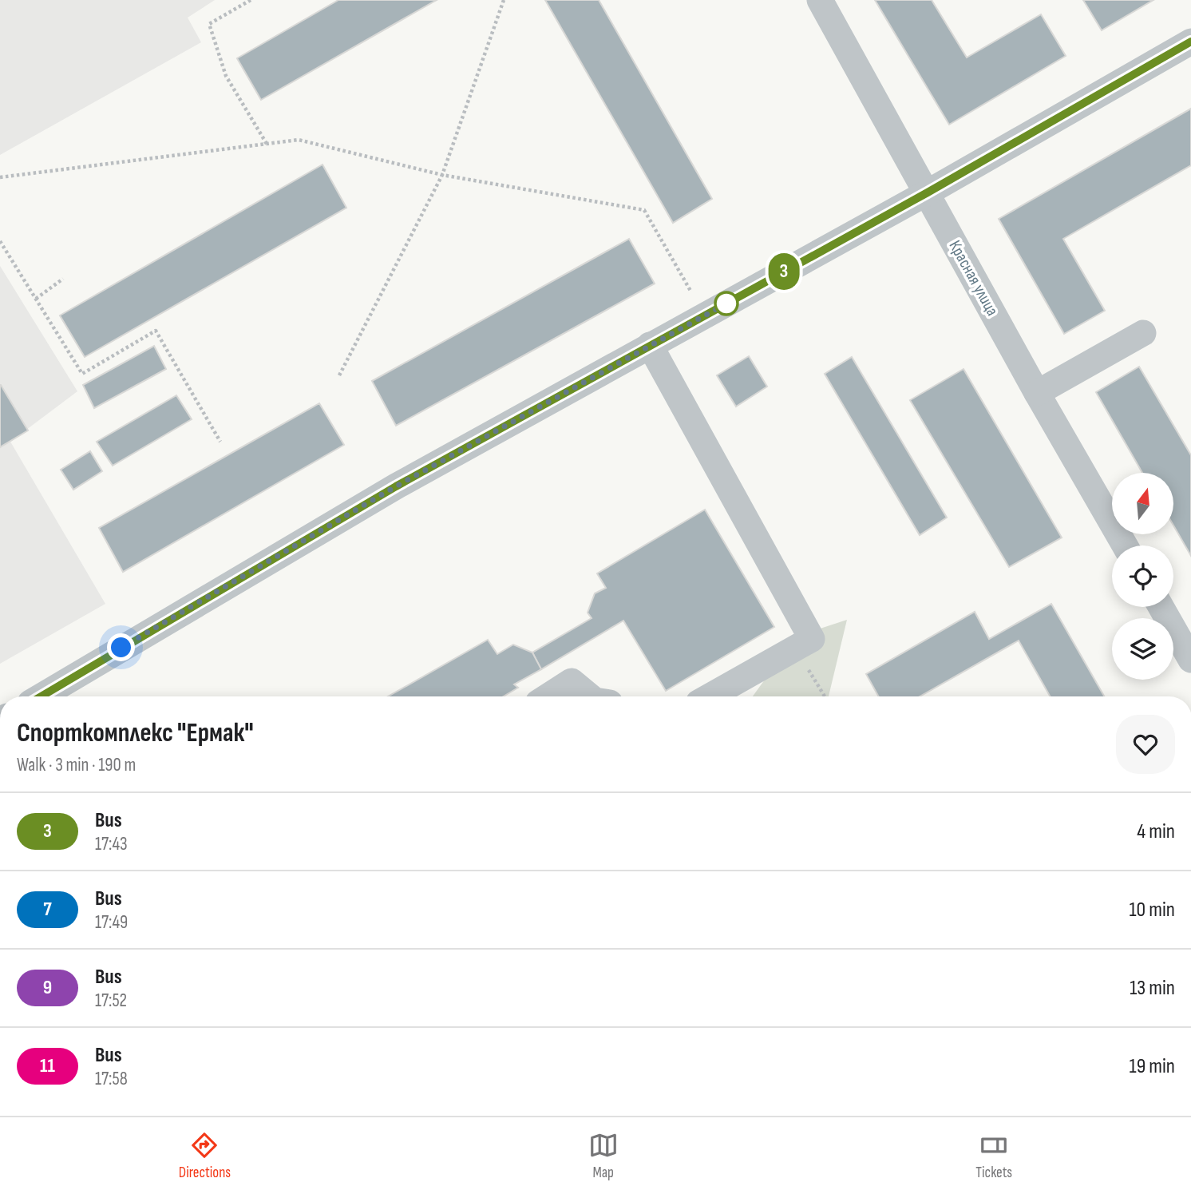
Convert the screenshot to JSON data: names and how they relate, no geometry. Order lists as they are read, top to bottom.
{
  "streets": {
    "street": ["Красная улица"]
  },
  "lines": ["bus line 3"],
  "north": "top",
  "page": {
    "on_map": "3",
    "heading": ["Спорткомплекс \"Ермак\"", "Walk · 3 min · 190 m"],
    "list": [
      {
        "mark": "3",
        "name": "Bus",
        "note": "17:43",
        "value": "4 min"
      },
      {
        "mark": "7",
        "name": "Bus",
        "note": "17:49",
        "value": "10 min"
      },
      {
        "mark": "9",
        "name": "Bus",
        "note": "17:52",
        "value": "13 min"
      },
      {
        "mark": "11",
        "name": "Bus",
        "note": "17:58",
        "value": "19 min"
      }
    ],
    "tabs": ["Directions", "Map", "Tickets"]
  }
}
